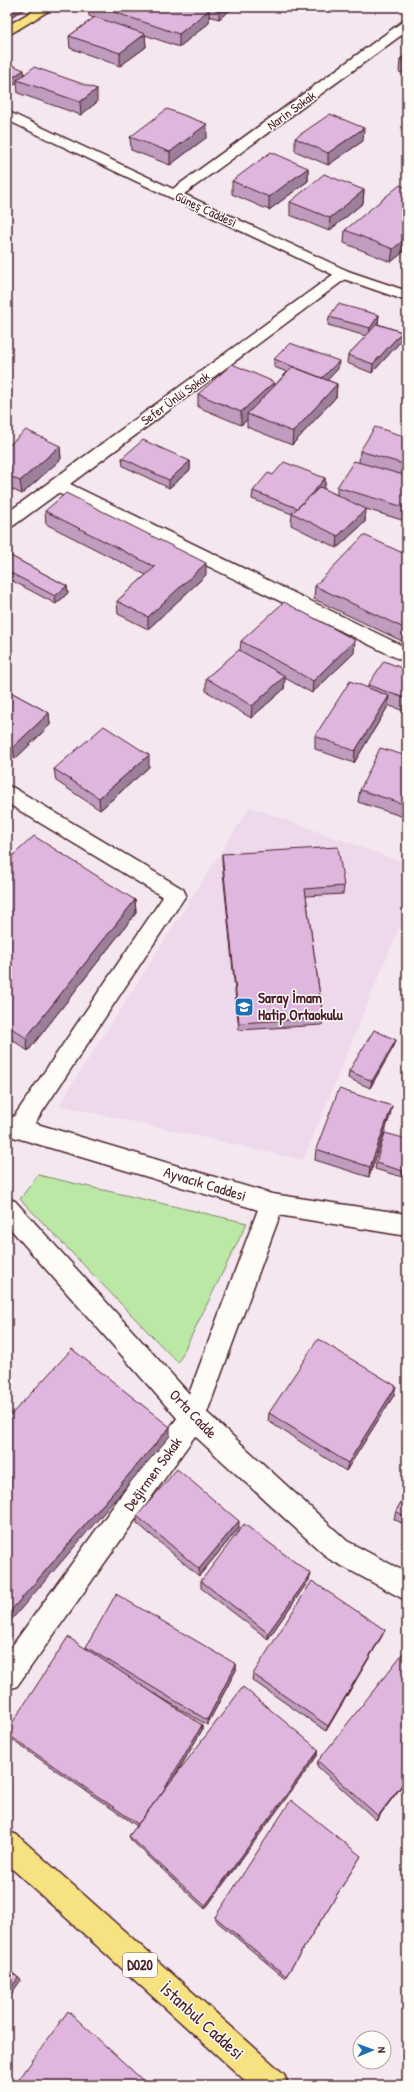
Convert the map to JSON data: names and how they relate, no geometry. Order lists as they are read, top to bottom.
{
  "streets": {
    "main road": ["D020", "İstanbul Caddesi"],
    "street": [
      "Narin Sokak",
      "Güneş Caddesi",
      "Sefer Ünlü Sokak",
      "Ayvacık Caddesi",
      "Orta Cadde",
      "Değirmen Sokak"
    ]
  },
  "crossings": [
    ["Narin Sokak", "Güneş Caddesi"],
    ["Güneş Caddesi", "Sefer Ünlü Sokak"],
    ["Ayvacık Caddesi", "Değirmen Sokak"],
    ["Orta Cadde", "Değirmen Sokak"]
  ],
  "places": {
    "school or university": ["Saray İmam Hatip Ortaokulu"]
  },
  "north": "right"
}
